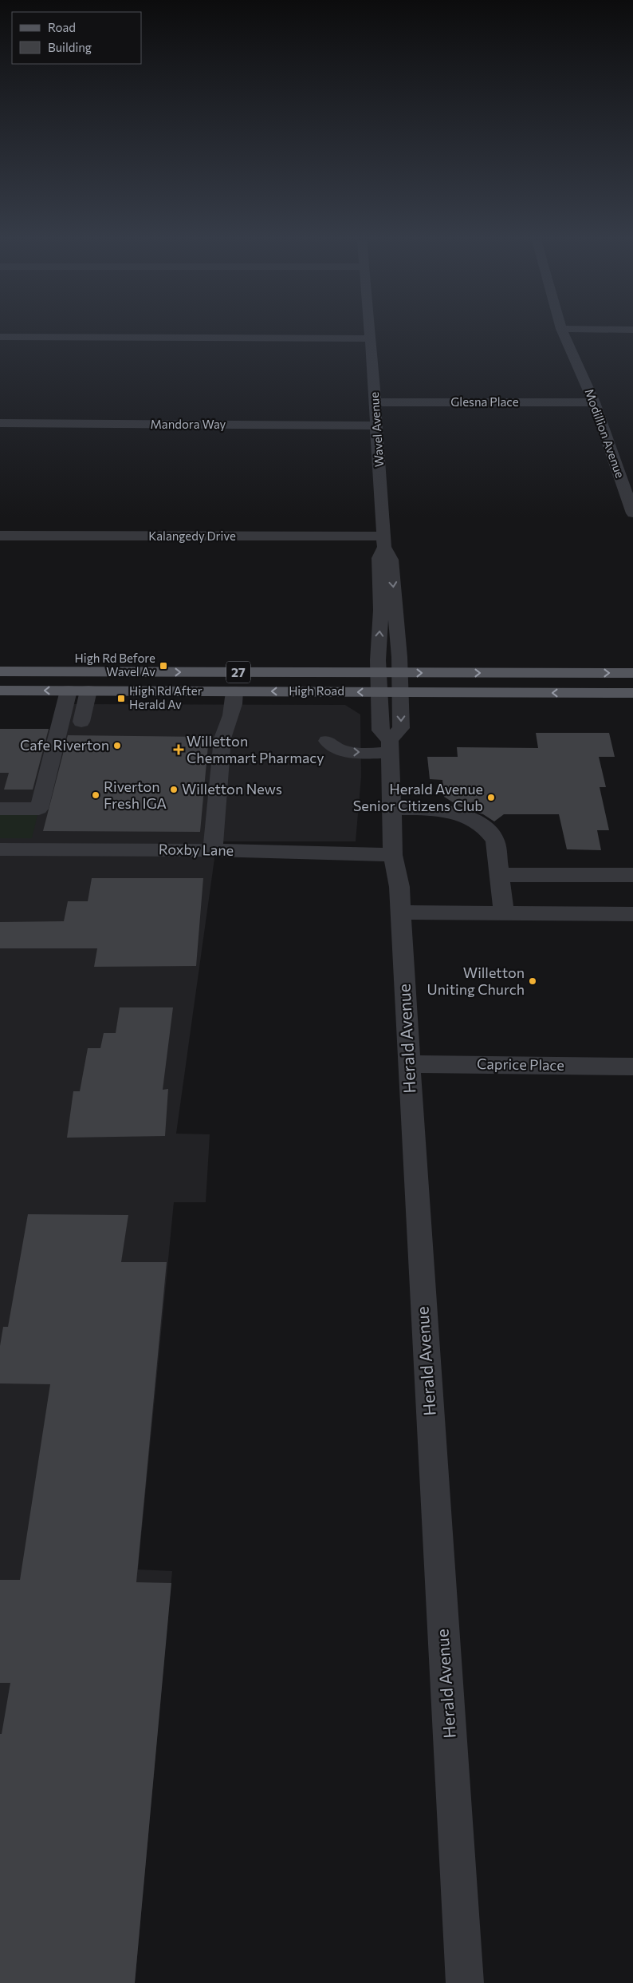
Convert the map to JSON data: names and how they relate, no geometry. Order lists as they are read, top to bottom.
{
  "streets": {
    "main road": ["27", "High Road"],
    "street": [
      "Glesna Place",
      "Mandora Way",
      "Wavel Avenue",
      "Modillion Avenue",
      "Kalangedy Drive",
      "Roxby Lane",
      "Herald Avenue",
      "Caprice Place"
    ]
  },
  "crossings": [
    ["Glesna Place", "Wavel Avenue"],
    ["Glesna Place", "Modillion Avenue"],
    ["Mandora Way", "Wavel Avenue"],
    ["Wavel Avenue", "Kalangedy Drive"],
    ["Wavel Avenue", "High Road"],
    ["Roxby Lane", "Herald Avenue"],
    ["Herald Avenue", "Caprice Place"]
  ],
  "places": {
    "transit": ["High Rd Before Wavel Av", "High Rd After Herald Av"],
    "other": [
      "Cafe Riverton",
      "Willetton News",
      "Riverton Fresh IGA",
      "Herald Avenue Senior Citizens Club",
      "Willetton Uniting Church"
    ],
    "health": ["Willetton Chemmart Pharmacy"]
  },
  "legend": ["Road", "Building"]
}
